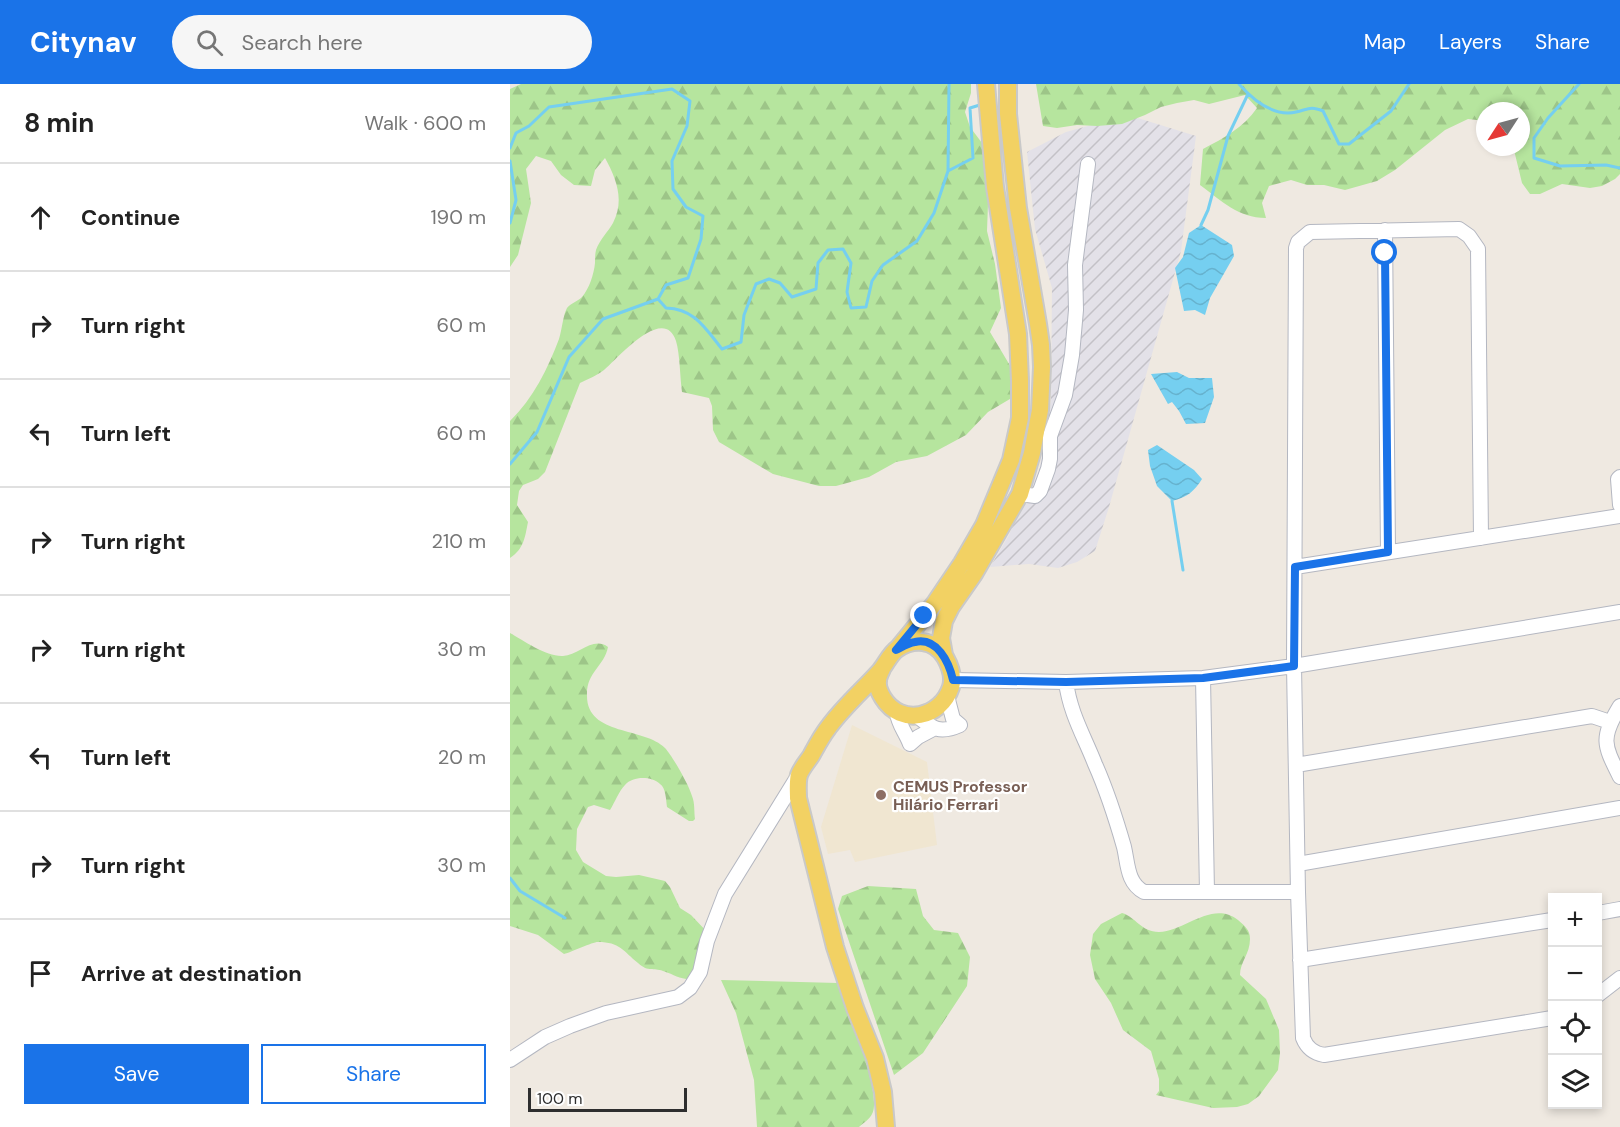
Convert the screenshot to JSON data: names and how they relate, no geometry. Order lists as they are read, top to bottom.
{
  "places": ["CEMUS Professor Hilário Ferrari"],
  "scale_bar": "100 m",
  "north": "bottom left",
  "page": {
    "header": "Citynav",
    "search": "Search here",
    "nav": ["Map", "Layers", "Share"],
    "heading": ["8 min", "Walk · 600 m"],
    "list": [
      ["Continue", "190 m"],
      ["Turn right", "60 m"],
      ["Turn left", "60 m"],
      ["Turn right", "210 m"],
      ["Turn right", "30 m"],
      ["Turn left", "20 m"],
      ["Turn right", "30 m"],
      "Arrive at destination"
    ],
    "map_buttons": ["+", "−"],
    "buttons": ["Save", "Share"],
    "scale": "100 m"
  }
}
